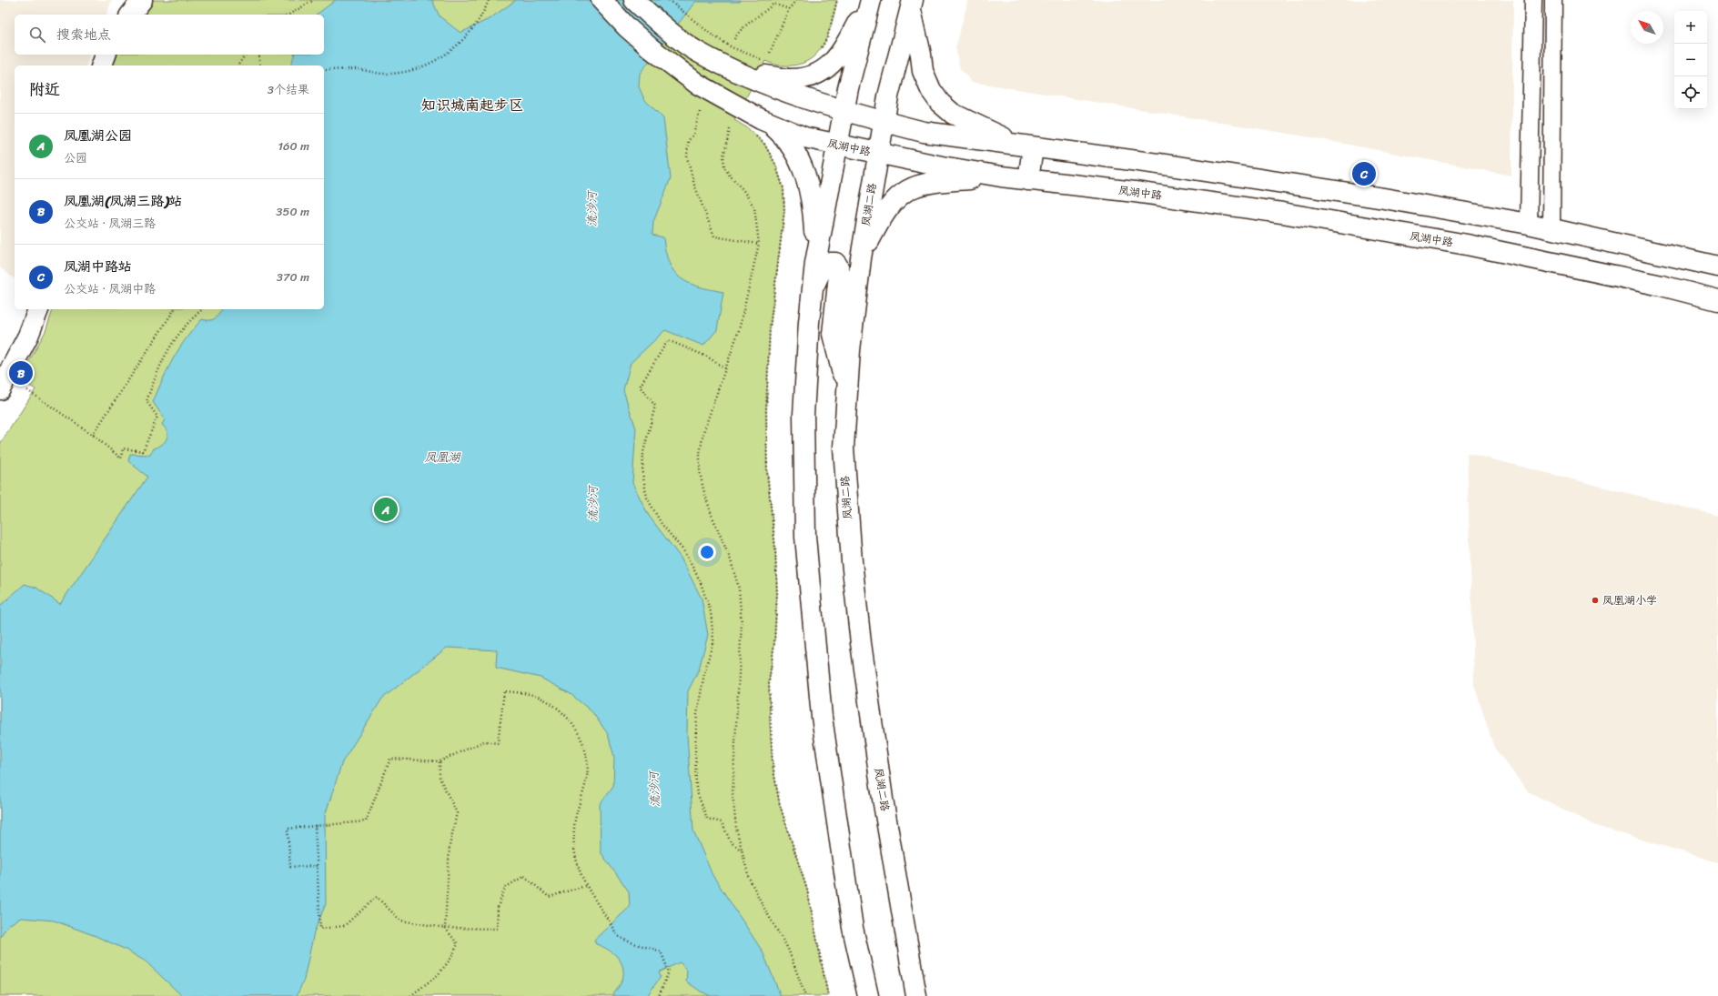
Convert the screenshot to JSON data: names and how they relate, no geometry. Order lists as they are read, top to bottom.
{
  "streets": {
    "street": ["凤湖中路", "凤湖二路"]
  },
  "crossings": [
    ["凤湖中路", "凤湖二路"]
  ],
  "districts": ["知识城南起步区"],
  "water": ["流沙河", "凤凰湖"],
  "places": ["凤凰湖小学"],
  "north": "top left",
  "page": {
    "map_buttons": ["+", "−"],
    "search": "搜索地点",
    "heading": ["附近", "3个结果"],
    "list": [
      {
        "mark": "A",
        "name": "凤凰湖公园",
        "note": "公园",
        "value": "160 m"
      },
      {
        "mark": "B",
        "name": "凤凰湖(凤湖三路)站",
        "note": "公交站 · 凤湖三路",
        "value": "350 m"
      },
      {
        "mark": "C",
        "name": "凤湖中路站",
        "note": "公交站 · 凤湖中路",
        "value": "370 m"
      }
    ],
    "pins": ["C", "B", "A"]
  }
}
